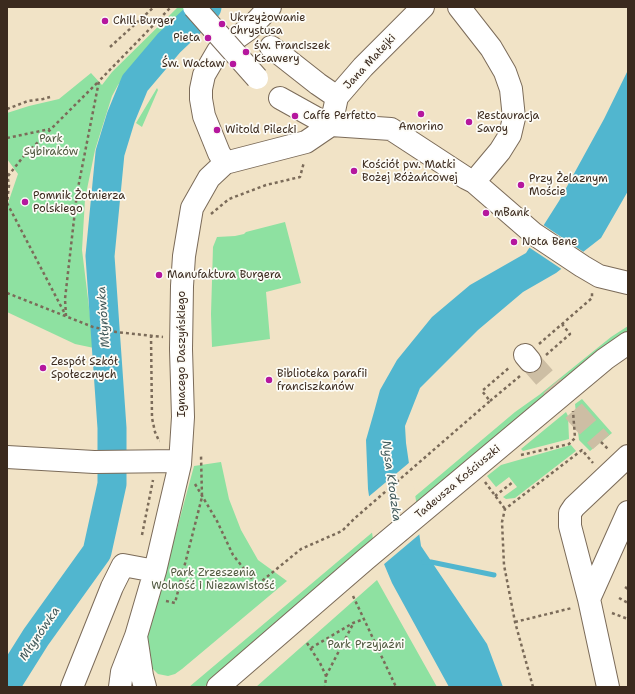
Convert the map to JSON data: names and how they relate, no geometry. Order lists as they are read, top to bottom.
{
  "streets": {
    "street": ["Jana Matejki", "Ignacego Daszyńskiego", "Tadeusza Kościuszki"]
  },
  "water": ["Młynówka", "Nysa Kłodzka"],
  "parks": ["Park Sybiraków", "Park Zrzeszenia Wolność i Niezawisłość", "Park Przyjaźni"],
  "places": [
    "Chill Burger",
    "Ukrzyżowanie Chrystusa",
    "Pieta",
    "św. Franciszek Ksawery",
    "Św. Wacław",
    "Amorino",
    "Caffe Perfetto",
    "Restauracja Savoy",
    "Witold Pilecki",
    "Kościół pw. Matki Bożej Różańcowej",
    "Przy Żelaznym Moście",
    "Pomnik Żołnierza Polskiego",
    "mBank",
    "Nota Bene",
    "Manufaktura Burgera",
    "Zespół Szkół Społecznych",
    "Biblioteka parafii franciszkanów"
  ]
}
